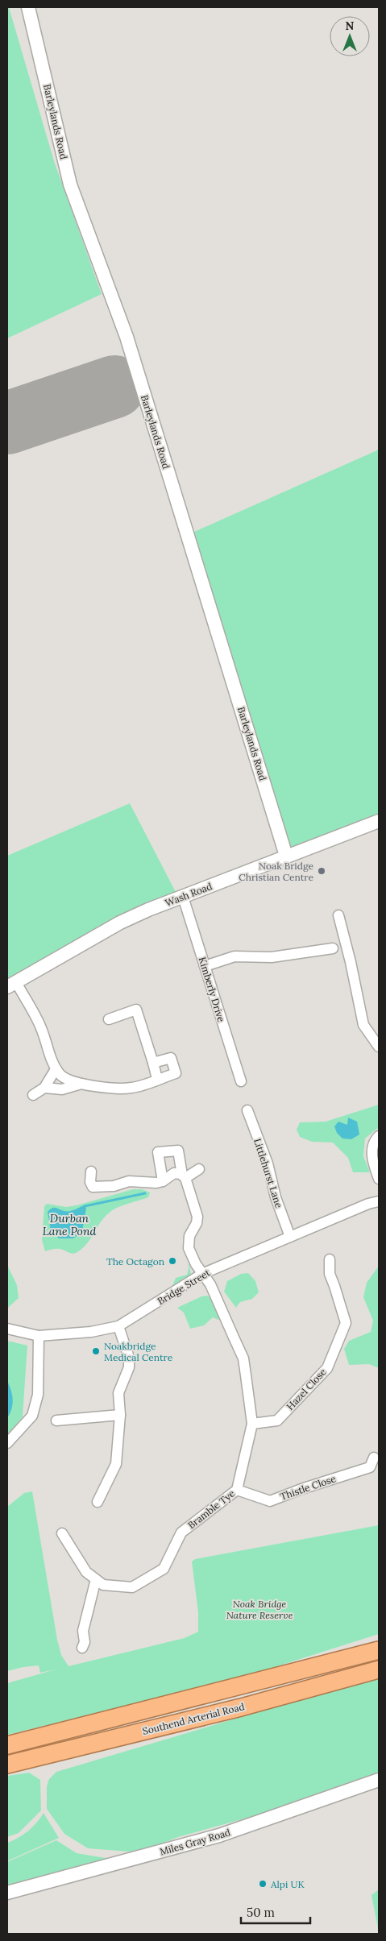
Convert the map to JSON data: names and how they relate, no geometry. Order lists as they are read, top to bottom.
{
  "streets": {
    "highway": ["Southend Arterial Road"],
    "street": [
      "Barleylands Road",
      "Wash Road",
      "Kimberly Drive",
      "Littlehurst Lane",
      "Bridge Street",
      "Hazel Close",
      "Thistle Close",
      "Bramble Tye",
      "Miles Gray Road"
    ]
  },
  "crossings": [
    ["Barleylands Road", "Wash Road"],
    ["Wash Road", "Kimberly Drive"],
    ["Littlehurst Lane", "Bridge Street"],
    ["Bridge Street", "Bramble Tye"],
    ["Hazel Close", "Bramble Tye"],
    ["Thistle Close", "Bramble Tye"]
  ],
  "water": ["Durban Lane Pond"],
  "parks": ["Noak Bridge Nature Reserve"],
  "places": [
    "Noak Bridge Christian Centre",
    "The Octagon",
    "Noakbridge Medical Centre",
    "Alpi UK"
  ],
  "scale_bar": "50 m",
  "north": "top"
}
